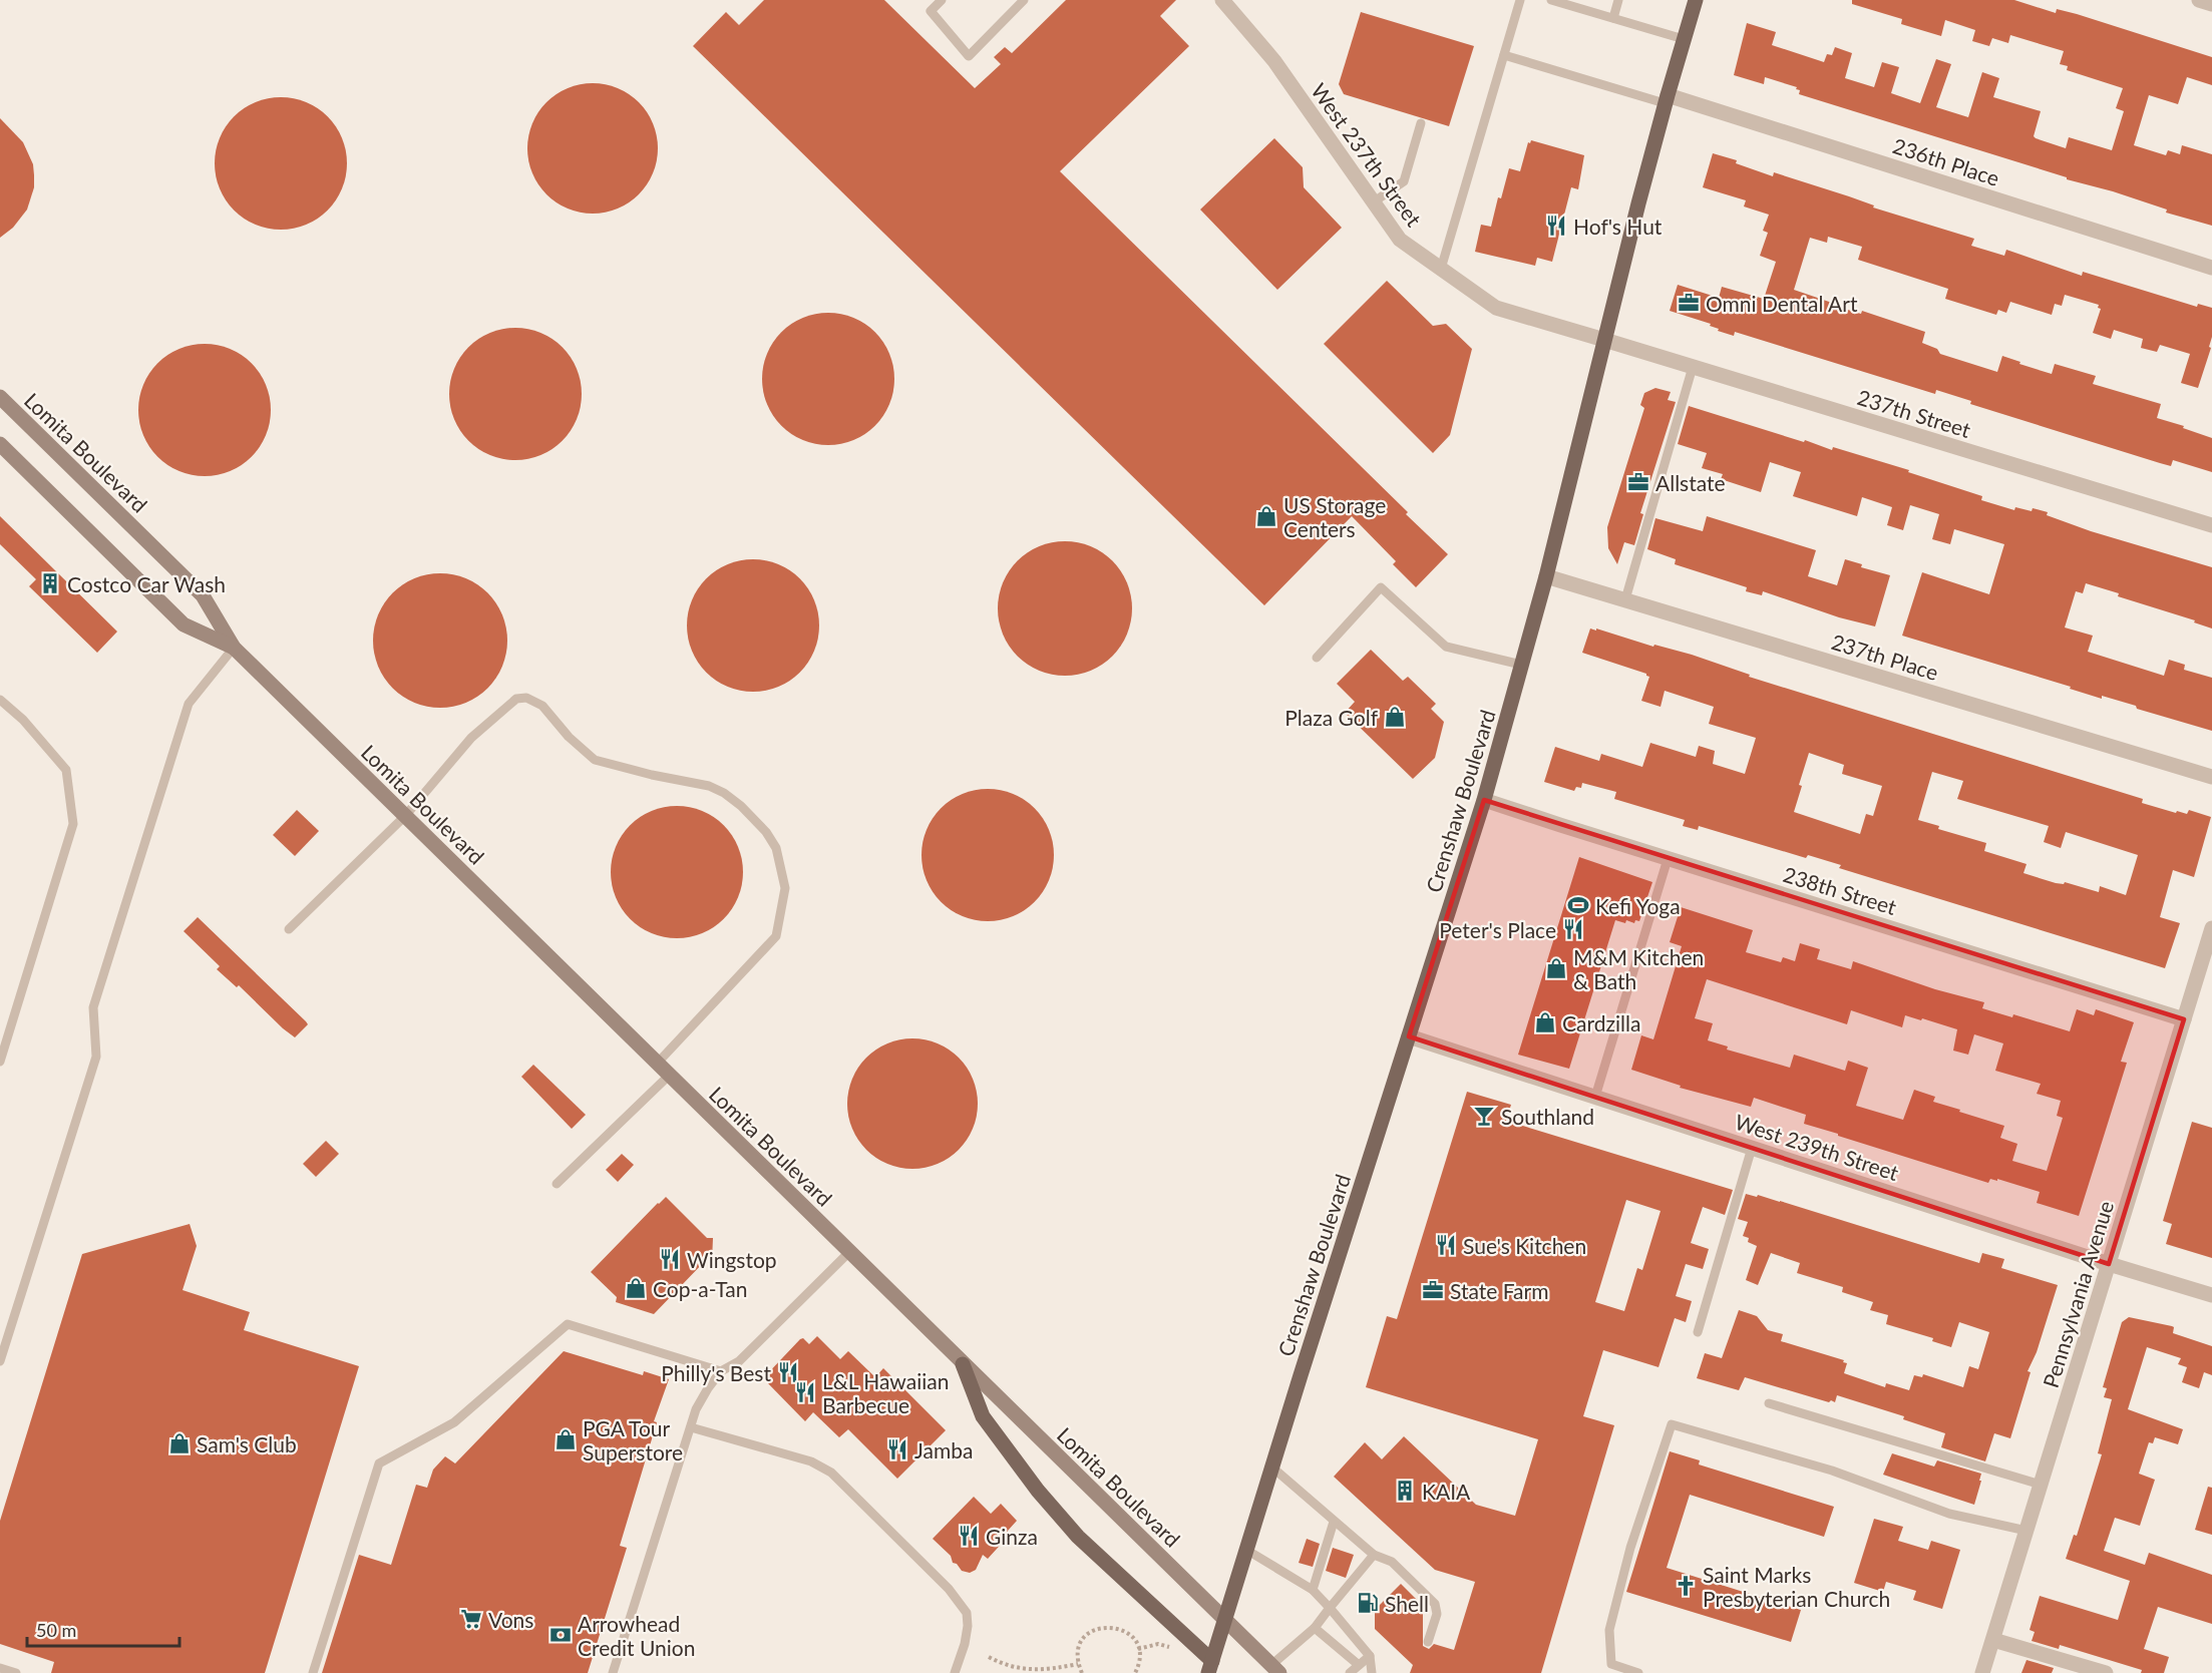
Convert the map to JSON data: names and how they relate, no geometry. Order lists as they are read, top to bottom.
{
  "streets": {
    "main road": ["Lomita Boulevard", "Crenshaw Boulevard"],
    "street": [
      "West 237th Street",
      "236th Place",
      "237th Street",
      "237th Place",
      "238th Street",
      "West 239th Street",
      "Pennsylvania Avenue"
    ]
  },
  "crossings": [
    ["West 237th Street", "237th Street"],
    ["West 237th Street", "Crenshaw Boulevard"],
    ["236th Place", "Crenshaw Boulevard"],
    ["237th Street", "Crenshaw Boulevard"],
    ["Lomita Boulevard", "Crenshaw Boulevard"],
    ["237th Place", "Crenshaw Boulevard"],
    ["Crenshaw Boulevard", "238th Street"],
    ["Crenshaw Boulevard", "West 239th Street"],
    ["238th Street", "Pennsylvania Avenue"],
    ["West 239th Street", "Pennsylvania Avenue"]
  ],
  "places": {
    "restaurant": [
      "Hof's Hut",
      "Peter's Place",
      "Sue's Kitchen",
      "Wingstop",
      "Philly's Best",
      "L&L Hawaiian Barbecue",
      "Jamba",
      "Ginza"
    ],
    "office": ["Omni Dental Art", "Allstate", "State Farm"],
    "shop": [
      "US Storage Centers",
      "Plaza Golf",
      "M&M Kitchen & Bath",
      "Cardzilla",
      "Cop-a-Tan",
      "PGA Tour Superstore",
      "Sam's Club"
    ],
    "building": ["Costco Car Wash", "KAIA"],
    "sports": ["Kefi Yoga"],
    "bar": ["Southland"],
    "church": ["Saint Marks Presbyterian Church"],
    "fuel station": ["Shell"],
    "supermarket": ["Vons"],
    "bank": ["Arrowhead Credit Union"]
  },
  "scale_bar": "50 m"
}
